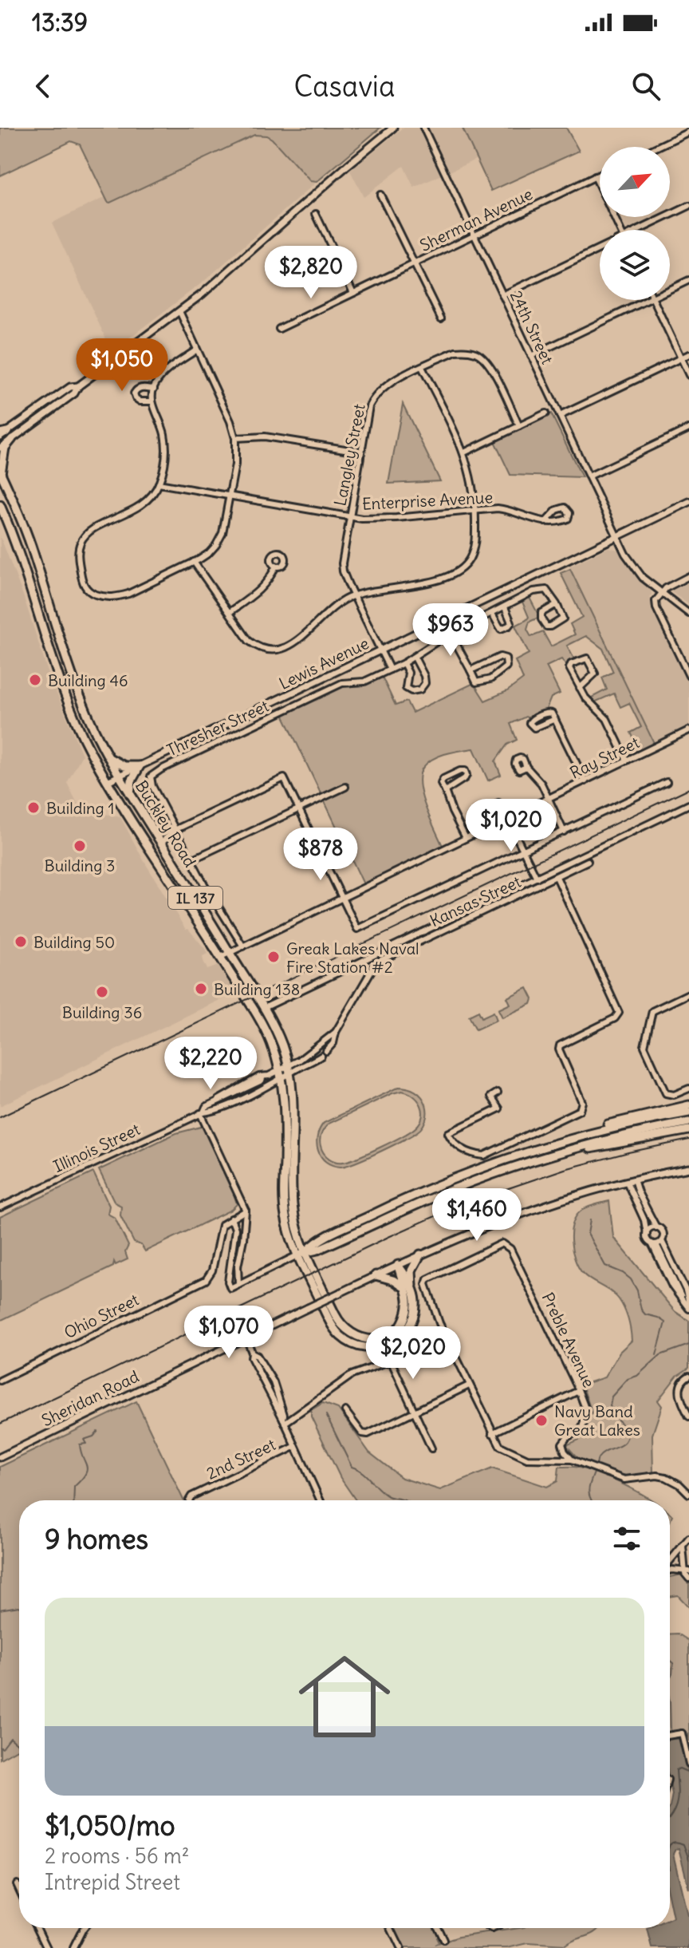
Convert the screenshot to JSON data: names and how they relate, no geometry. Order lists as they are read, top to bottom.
{
  "streets": {
    "highway": ["Buckley Road", "IL 137"],
    "main road": ["Lewis Avenue", "Sheridan Road"],
    "street": [
      "Sherman Avenue",
      "24th Street",
      "Langley Street",
      "Enterprise Avenue",
      "Thresher Street",
      "Ray Street",
      "Kansas Street",
      "Illinois Street",
      "Ohio Street",
      "Preble Avenue",
      "2nd Street"
    ]
  },
  "crossings": [
    ["Sherman Avenue", "24th Street"],
    ["24th Street", "Lewis Avenue"],
    ["Langley Street", "Enterprise Avenue"],
    ["Langley Street", "Lewis Avenue"],
    ["Langley Street", "Thresher Street"],
    ["Lewis Avenue", "Buckley Road"],
    ["Ray Street", "Buckley Road"],
    ["Buckley Road", "Kansas Street"],
    ["Buckley Road", "Illinois Street"],
    ["Buckley Road", "Sheridan Road"],
    ["Kansas Street", "Illinois Street"]
  ],
  "places": [
    "Building 46",
    "Building 1",
    "Building 3",
    "Building 50",
    "Greak Lakes Naval Fire Station #2",
    "Building 138",
    "Building 36",
    "Navy Band Great Lakes"
  ],
  "north": "top right",
  "page": {
    "status": "13:39",
    "header": "Casavia",
    "price": [
      "$2,820",
      "$1,050",
      "$963",
      "$1,020",
      "$878",
      "$2,220",
      "$1,460",
      "$1,070",
      "$2,020"
    ],
    "heading": "9 homes",
    "list": [
      {
        "name": "$1,050/mo",
        "note": "2 rooms · 56 m² · Intrepid Street"
      }
    ]
  }
}
